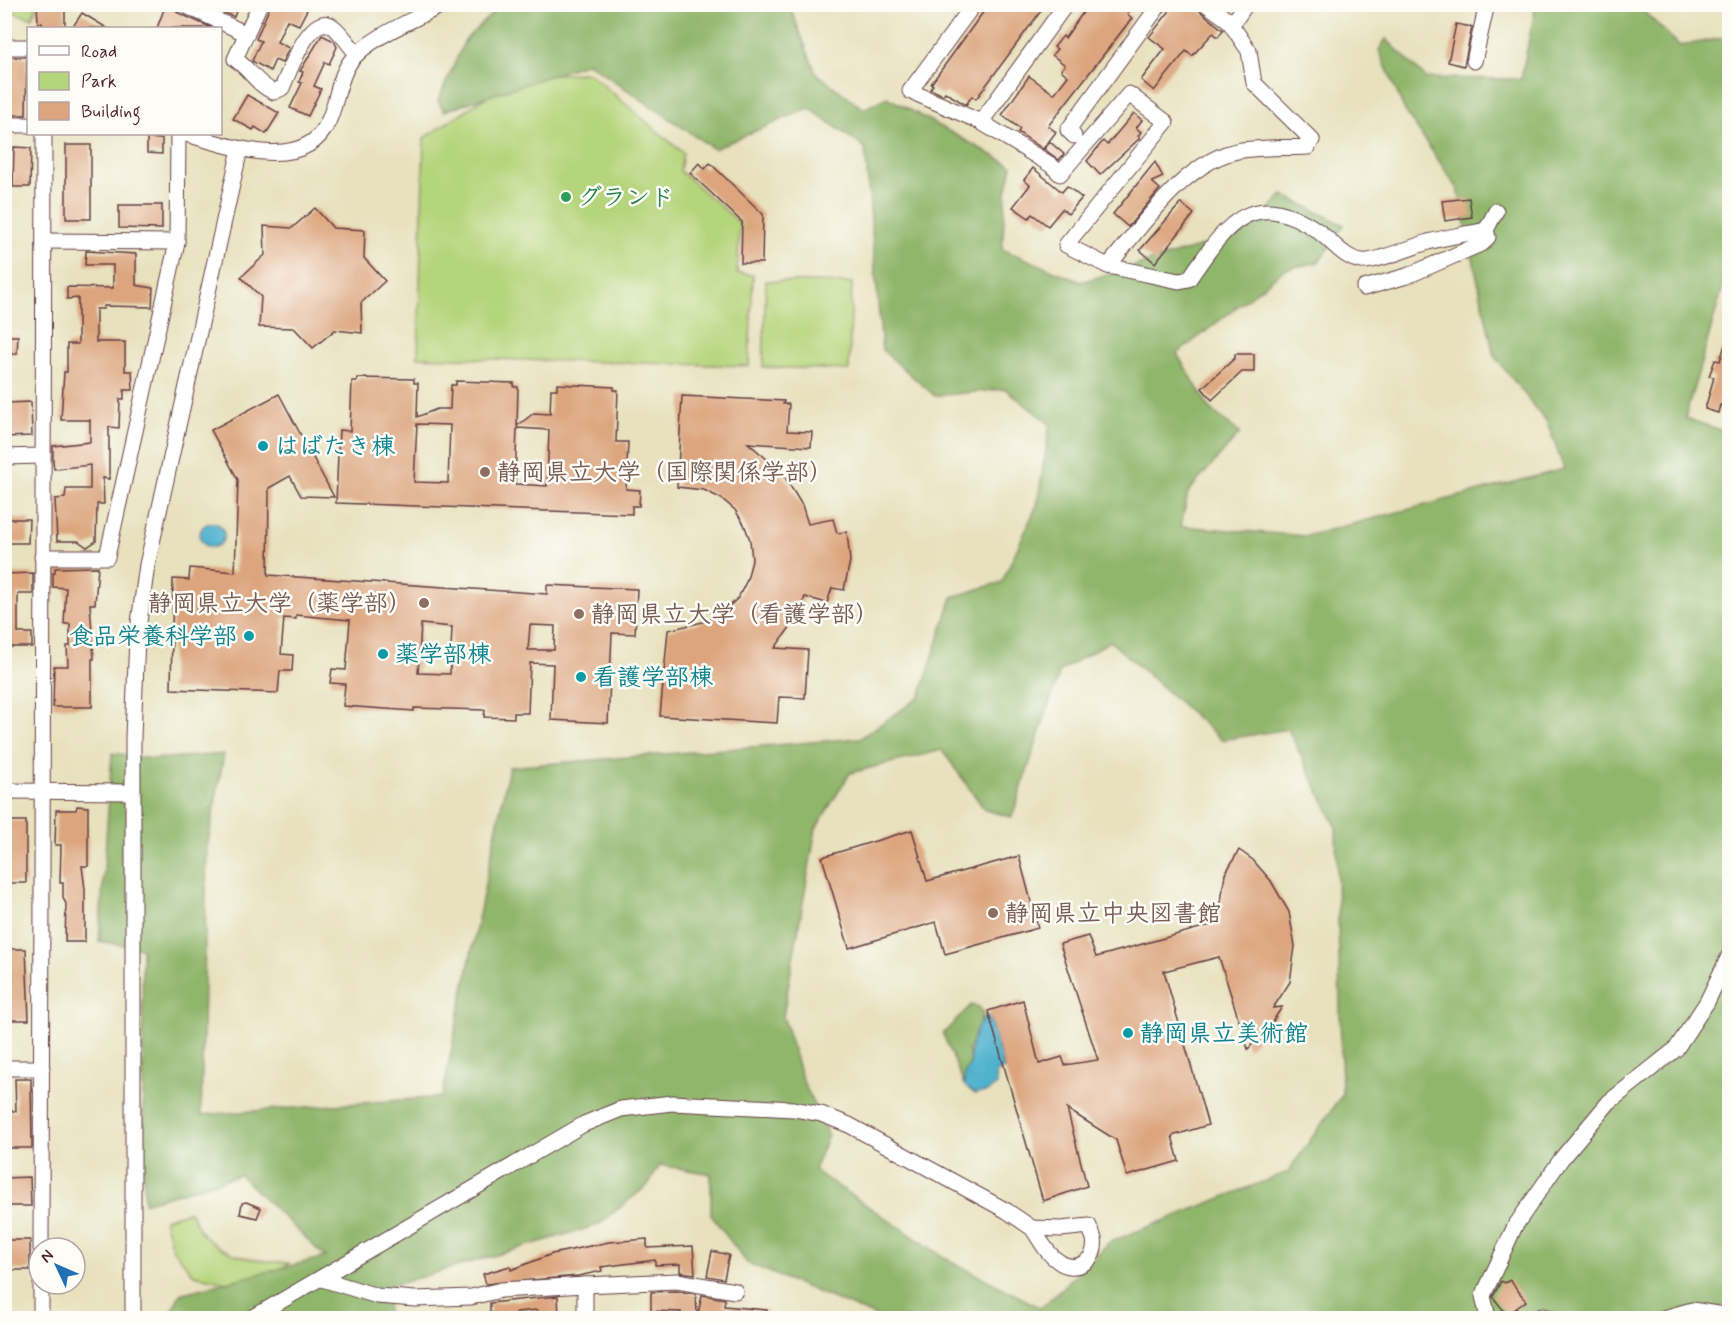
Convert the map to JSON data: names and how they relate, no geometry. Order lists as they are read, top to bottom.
{
  "places": [
    "グランド",
    "はばたき棟",
    "静岡県立大学（国際関係学部）",
    "静岡県立大学（薬学部）",
    "静岡県立大学（看護学部）",
    "食品栄養科学部",
    "薬学部棟",
    "看護学部棟",
    "静岡県立中央図書館",
    "静岡県立美術館"
  ],
  "legend": ["Road", "Park", "Building"],
  "north": "top left"
}
